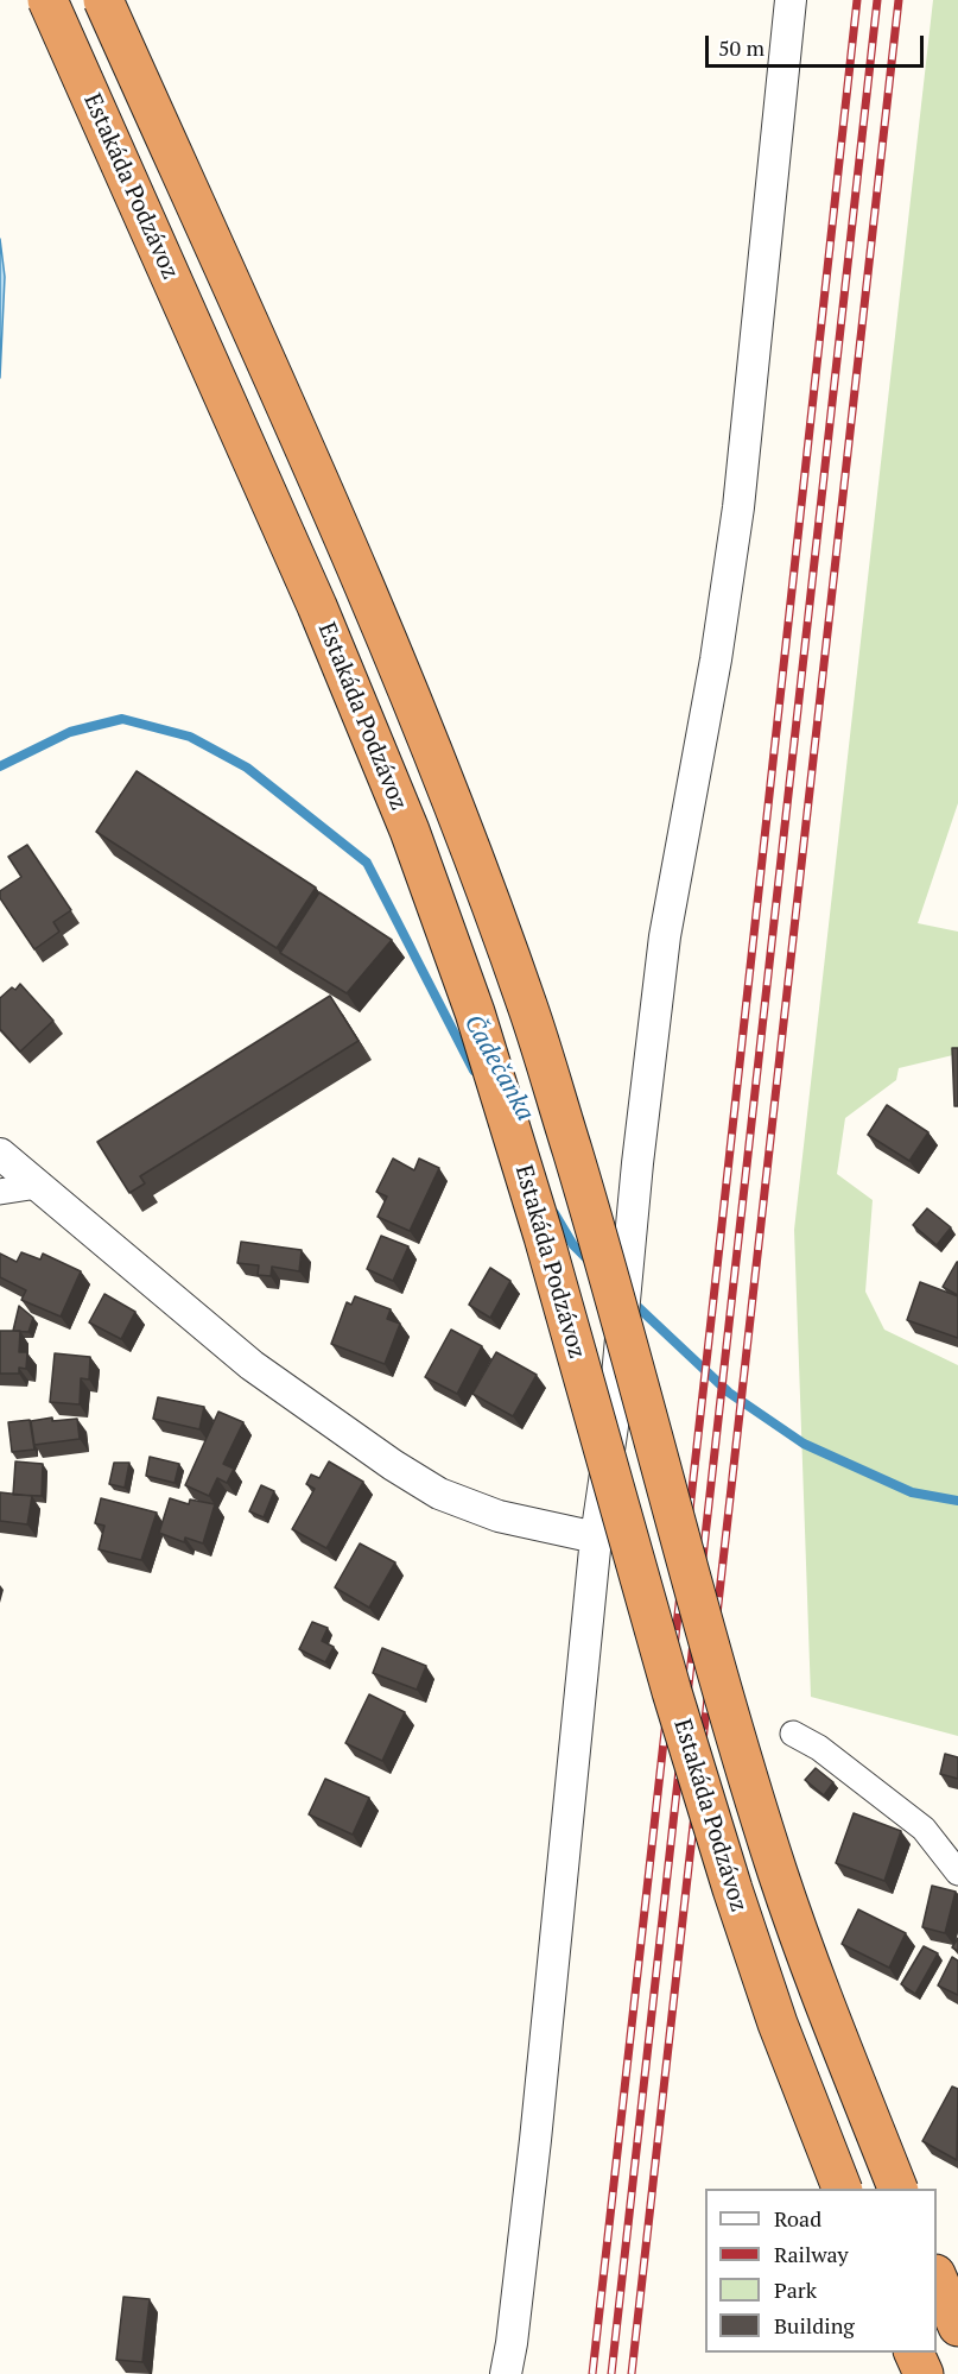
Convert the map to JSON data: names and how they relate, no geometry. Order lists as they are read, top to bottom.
{
  "streets": {
    "highway": ["Estakáda Podzávoz"]
  },
  "water": ["Čadečanka"],
  "legend": [
    "Road",
    "Railway",
    "Park",
    "Building"
  ],
  "scale_bar": "50 m"
}
